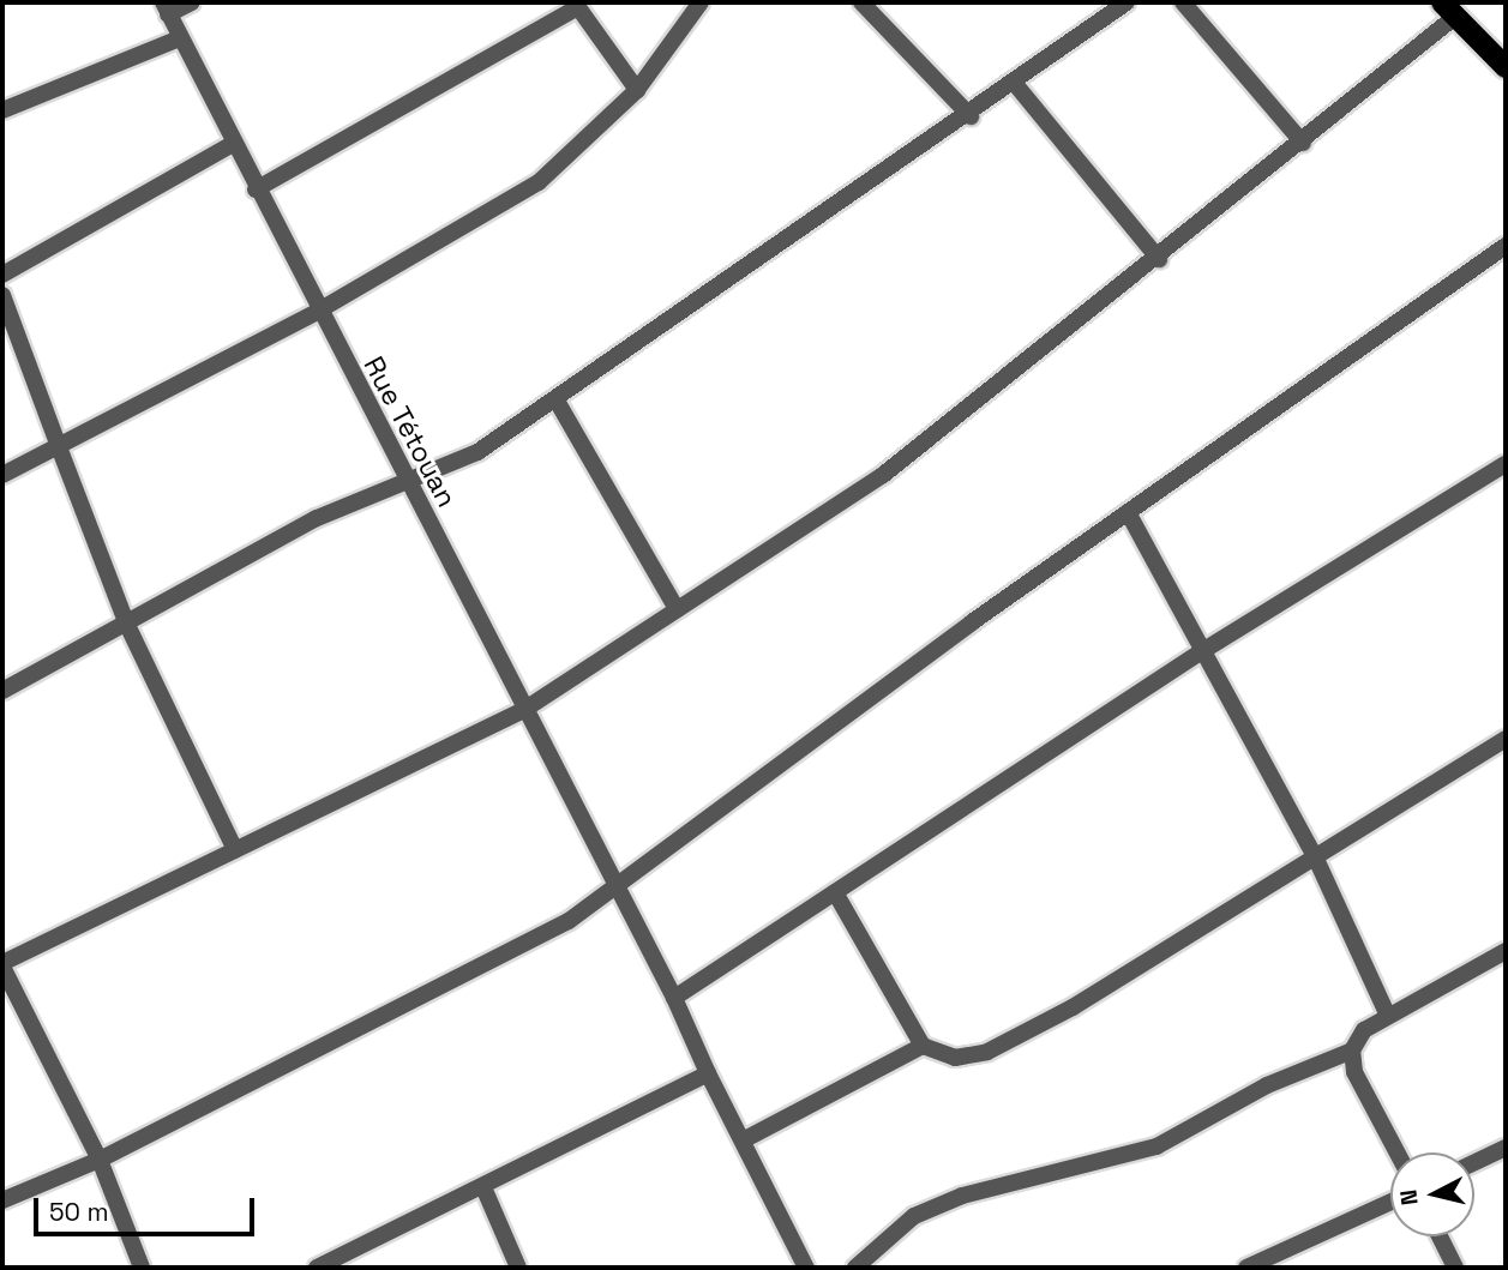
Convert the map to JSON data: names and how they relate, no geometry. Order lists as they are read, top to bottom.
{
  "streets": {
    "street": ["Rue Tétouan"]
  },
  "scale_bar": "50 m",
  "north": "left"
}
